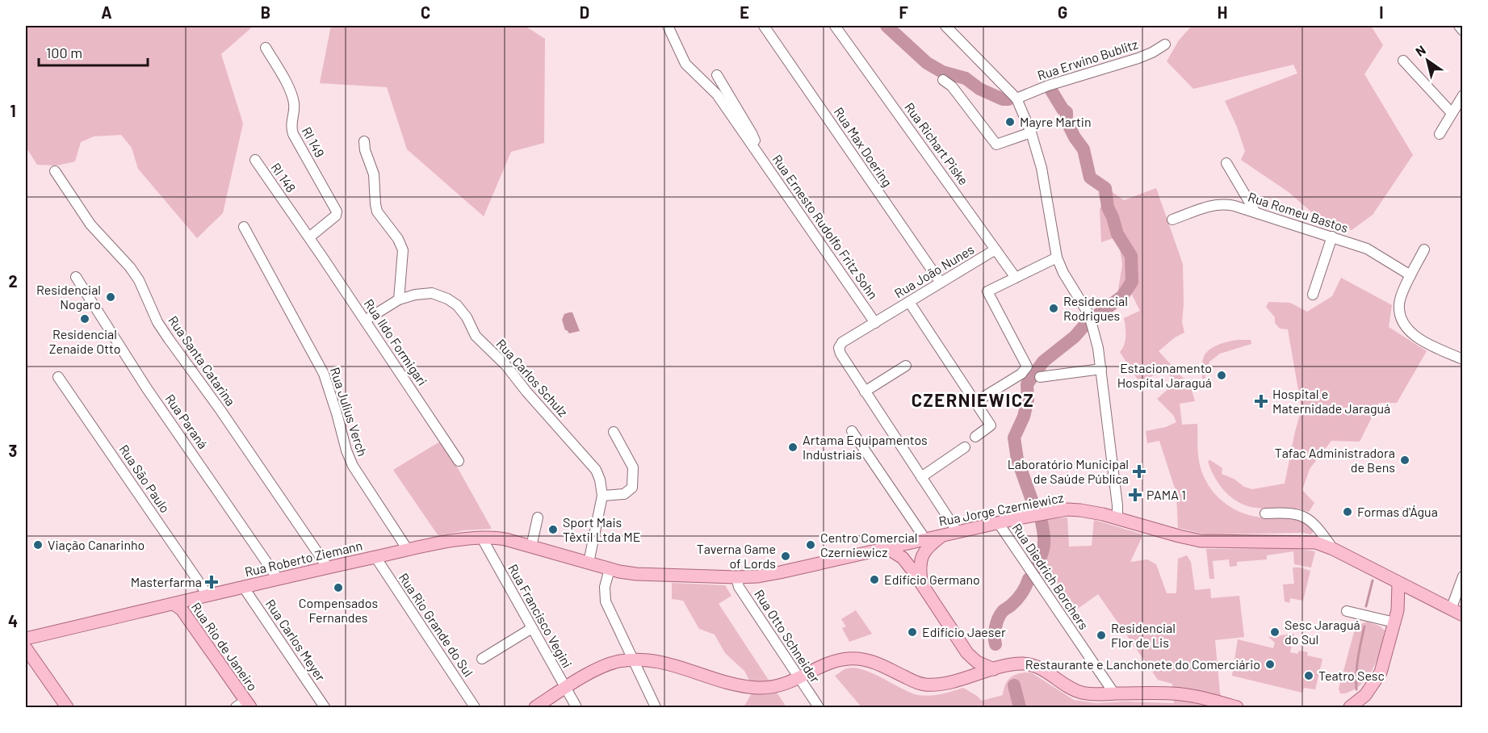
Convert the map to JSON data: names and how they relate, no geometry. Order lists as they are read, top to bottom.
{
  "streets": {
    "main road": ["Rua Jorge Czerniewicz", "Rua Roberto Ziemann", "Rua Rio de Janeiro"],
    "street": [
      "Rua Erwino Bublitz",
      "RI 149",
      "Rua Richart Piske",
      "Rua Max Doering",
      "RI 148",
      "Rua Romeu Bastos",
      "Rua Ernesto Rudolfo Fritz Sohn",
      "Rua João Nunes",
      "Rua Ildo Formigari",
      "Rua Santa Catarina",
      "Rua Carlos Schulz",
      "Rua Julius Verch",
      "Rua Paraná",
      "Rua São Paulo",
      "Rua Diedrich Borchers",
      "Rua Francisco Vegini",
      "Rua Rio Grande do Sul",
      "Rua Otto Schneider",
      "Rua Carlos Meyer"
    ]
  },
  "crossings": [
    ["RI 149", "RI 148"],
    ["RI 149", "Rua Ildo Formigari"],
    ["Rua Richart Piske", "Rua João Nunes"],
    ["Rua Max Doering", "Rua João Nunes"],
    ["RI 148", "Rua Ildo Formigari"],
    ["Rua Ernesto Rudolfo Fritz Sohn", "Rua João Nunes"],
    ["Rua Ildo Formigari", "Rua Carlos Schulz"],
    ["Rua Santa Catarina", "Rua Roberto Ziemann"],
    ["Rua Carlos Schulz", "Rua Jorge Czerniewicz"],
    ["Rua Carlos Schulz", "Rua Roberto Ziemann"],
    ["Rua Julius Verch", "Rua Roberto Ziemann"],
    ["Rua Paraná", "Rua Roberto Ziemann"],
    ["Rua São Paulo", "Rua Roberto Ziemann"],
    ["Rua Jorge Czerniewicz", "Rua Roberto Ziemann"],
    ["Rua Jorge Czerniewicz", "Rua Diedrich Borchers"],
    ["Rua Jorge Czerniewicz", "Rua Otto Schneider"],
    ["Rua Roberto Ziemann", "Rua Francisco Vegini"],
    ["Rua Roberto Ziemann", "Rua Rio Grande do Sul"],
    ["Rua Roberto Ziemann", "Rua Carlos Meyer"],
    ["Rua Roberto Ziemann", "Rua Rio de Janeiro"]
  ],
  "districts": ["CZERNIEWICZ"],
  "places": {
    "other": [
      "Mayre Martin",
      "Residencial Nogaro",
      "Residencial Rodrigues",
      "Residencial Zenaide Otto",
      "Estacionamento Hospital Jaraguá",
      "Artama Equipamentos Industriais",
      "Tafac Administradora de Bens",
      "Formas d'Água",
      "Sport Mais Têxtil Ltda ME",
      "Viação Canarinho",
      "Centro Comercial Czerniewicz",
      "Taverna Game of Lords",
      "Edifício Germano",
      "Compensados Fernandes",
      "Edifício Jaeser",
      "Sesc Jaraguá do Sul",
      "Residencial Flor de Lis",
      "Restaurante e Lanchonete do Comerciário",
      "Teatro Sesc"
    ],
    "health": [
      "Hospital e Maternidade Jaraguá",
      "Laboratório Municipal de Saúde Pública",
      "PAMA 1",
      "Masterfarma"
    ]
  },
  "scale_bar": "100 m",
  "north": "top left",
  "grid": {
    "columns": [
      "A",
      "B",
      "C",
      "D",
      "E",
      "F",
      "G",
      "H",
      "I"
    ],
    "rows": [
      "1",
      "2",
      "3",
      "4"
    ]
  }
}
